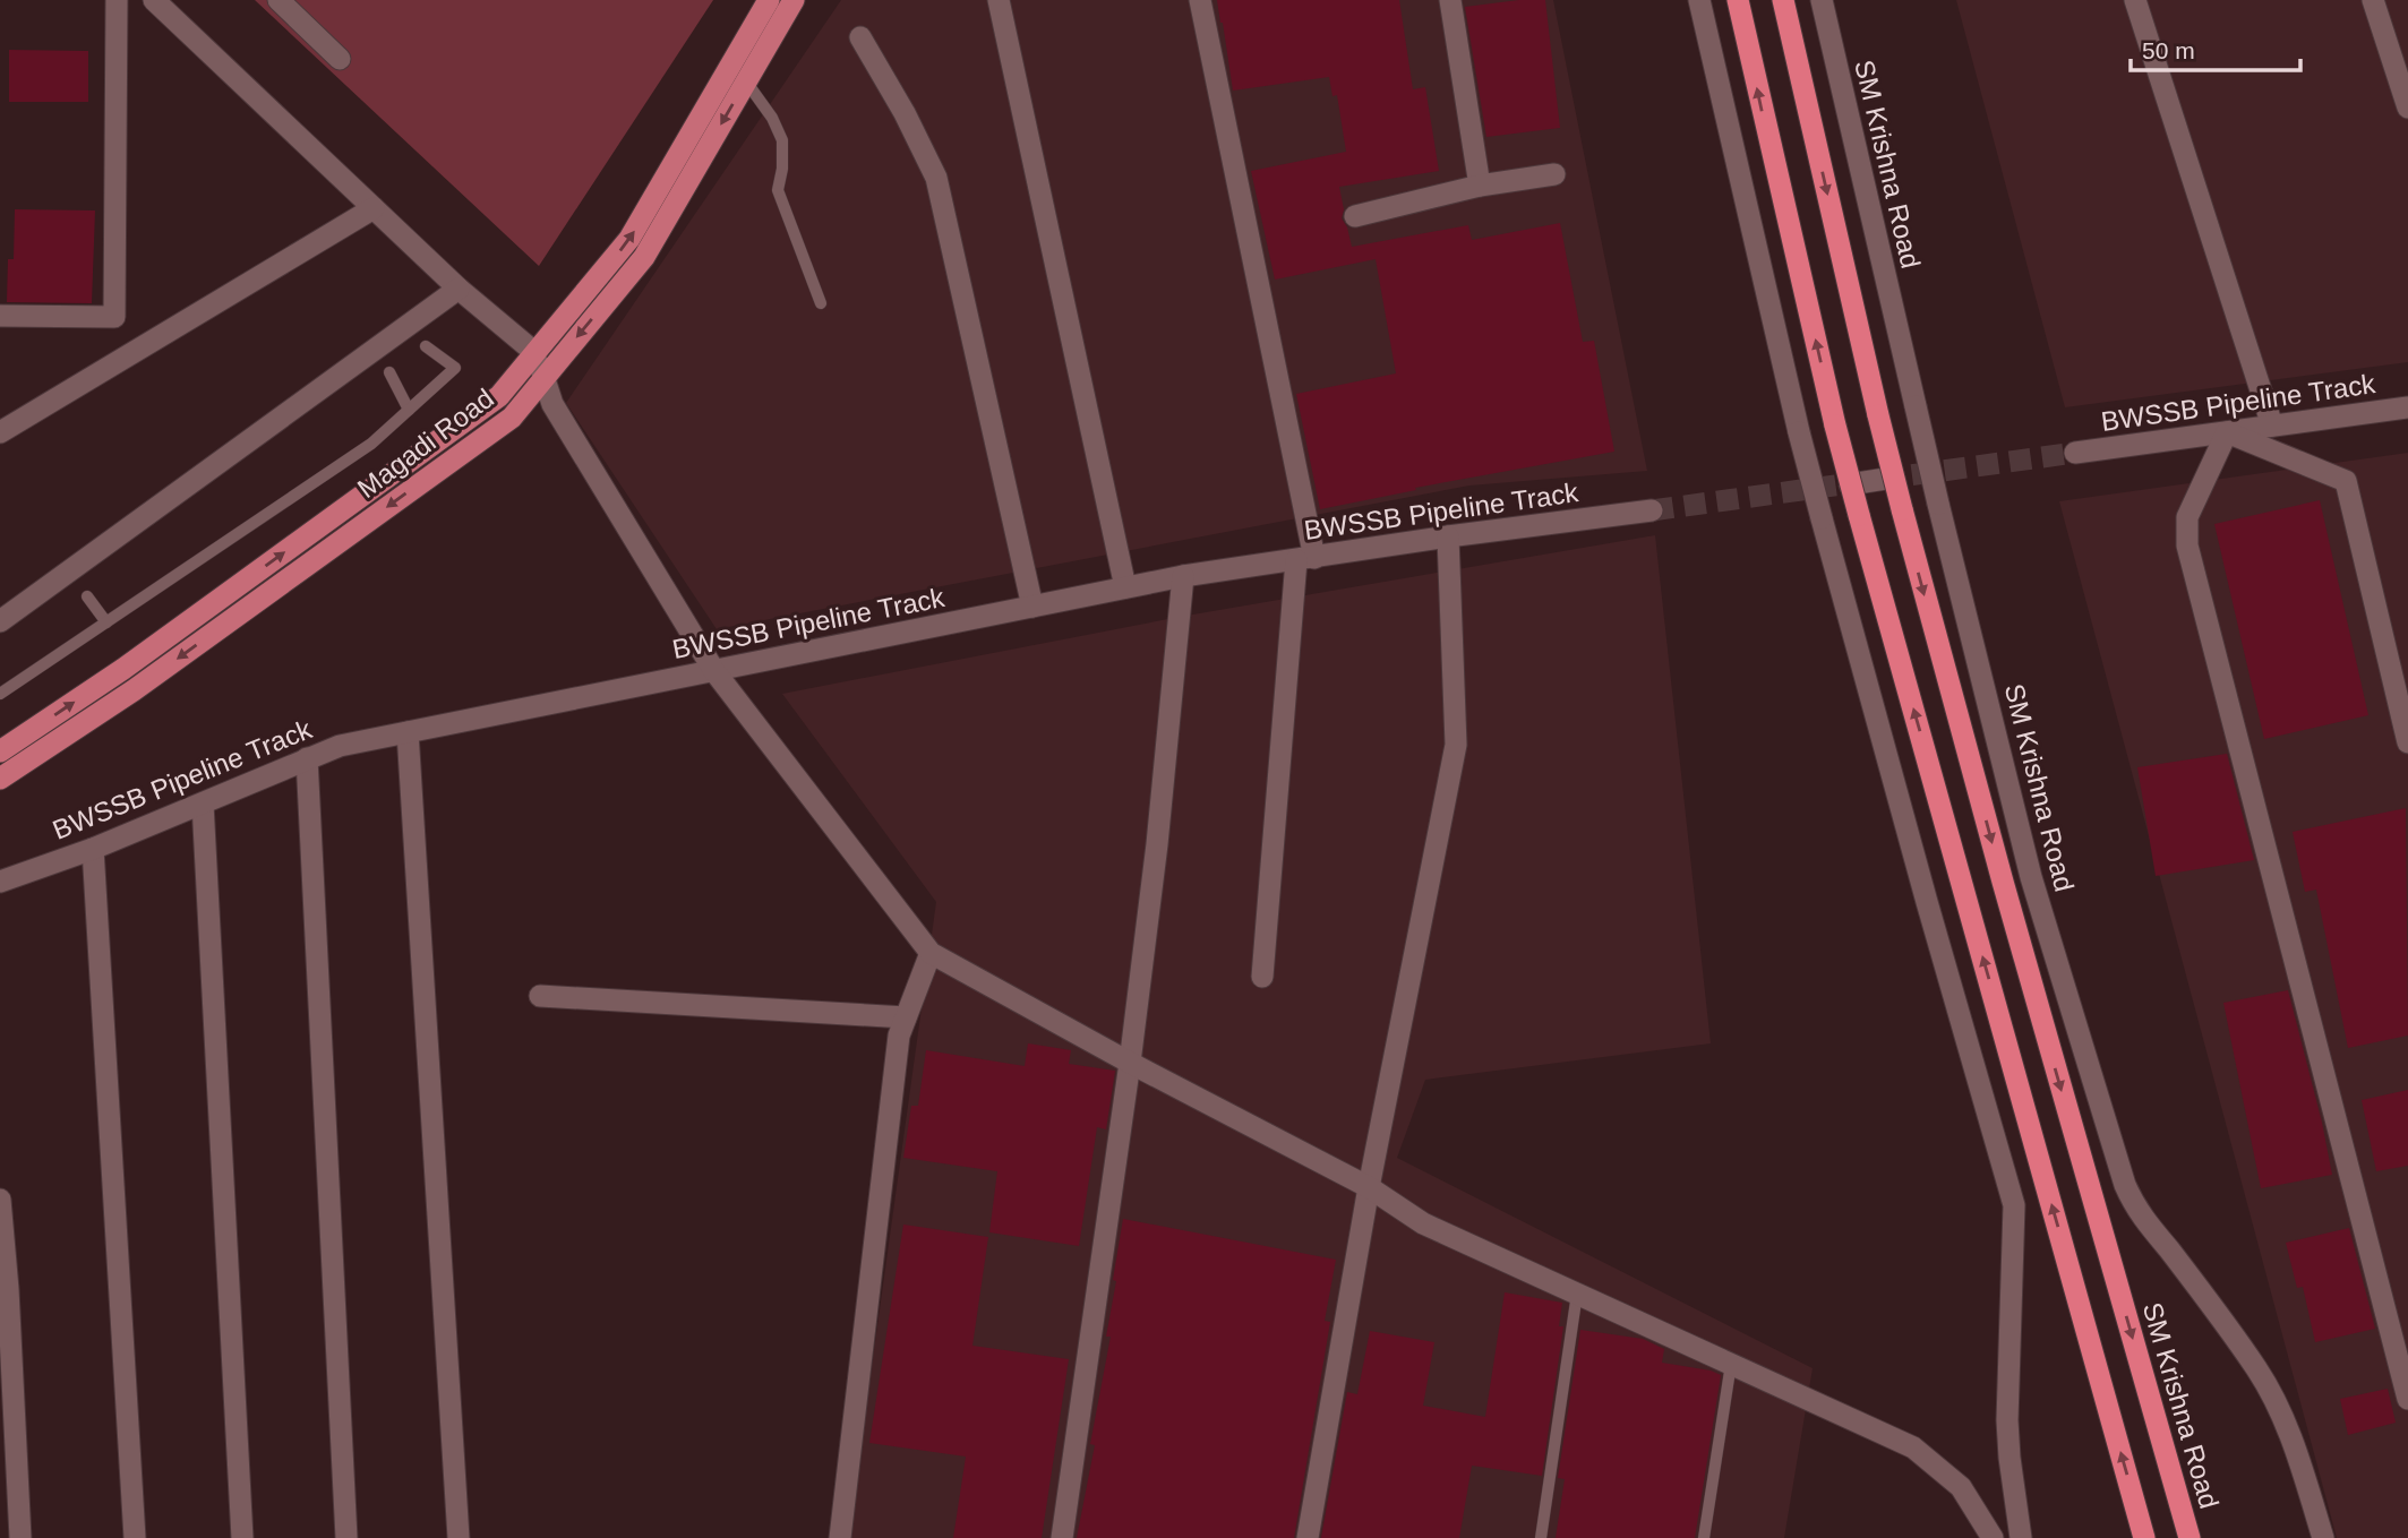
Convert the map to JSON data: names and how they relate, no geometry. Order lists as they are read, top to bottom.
{
  "streets": {
    "highway": ["SM Krishna Road"],
    "main road": ["Magadi Road"],
    "street": ["BWSSB Pipeline Track"]
  },
  "scale_bar": "50 m"
}
